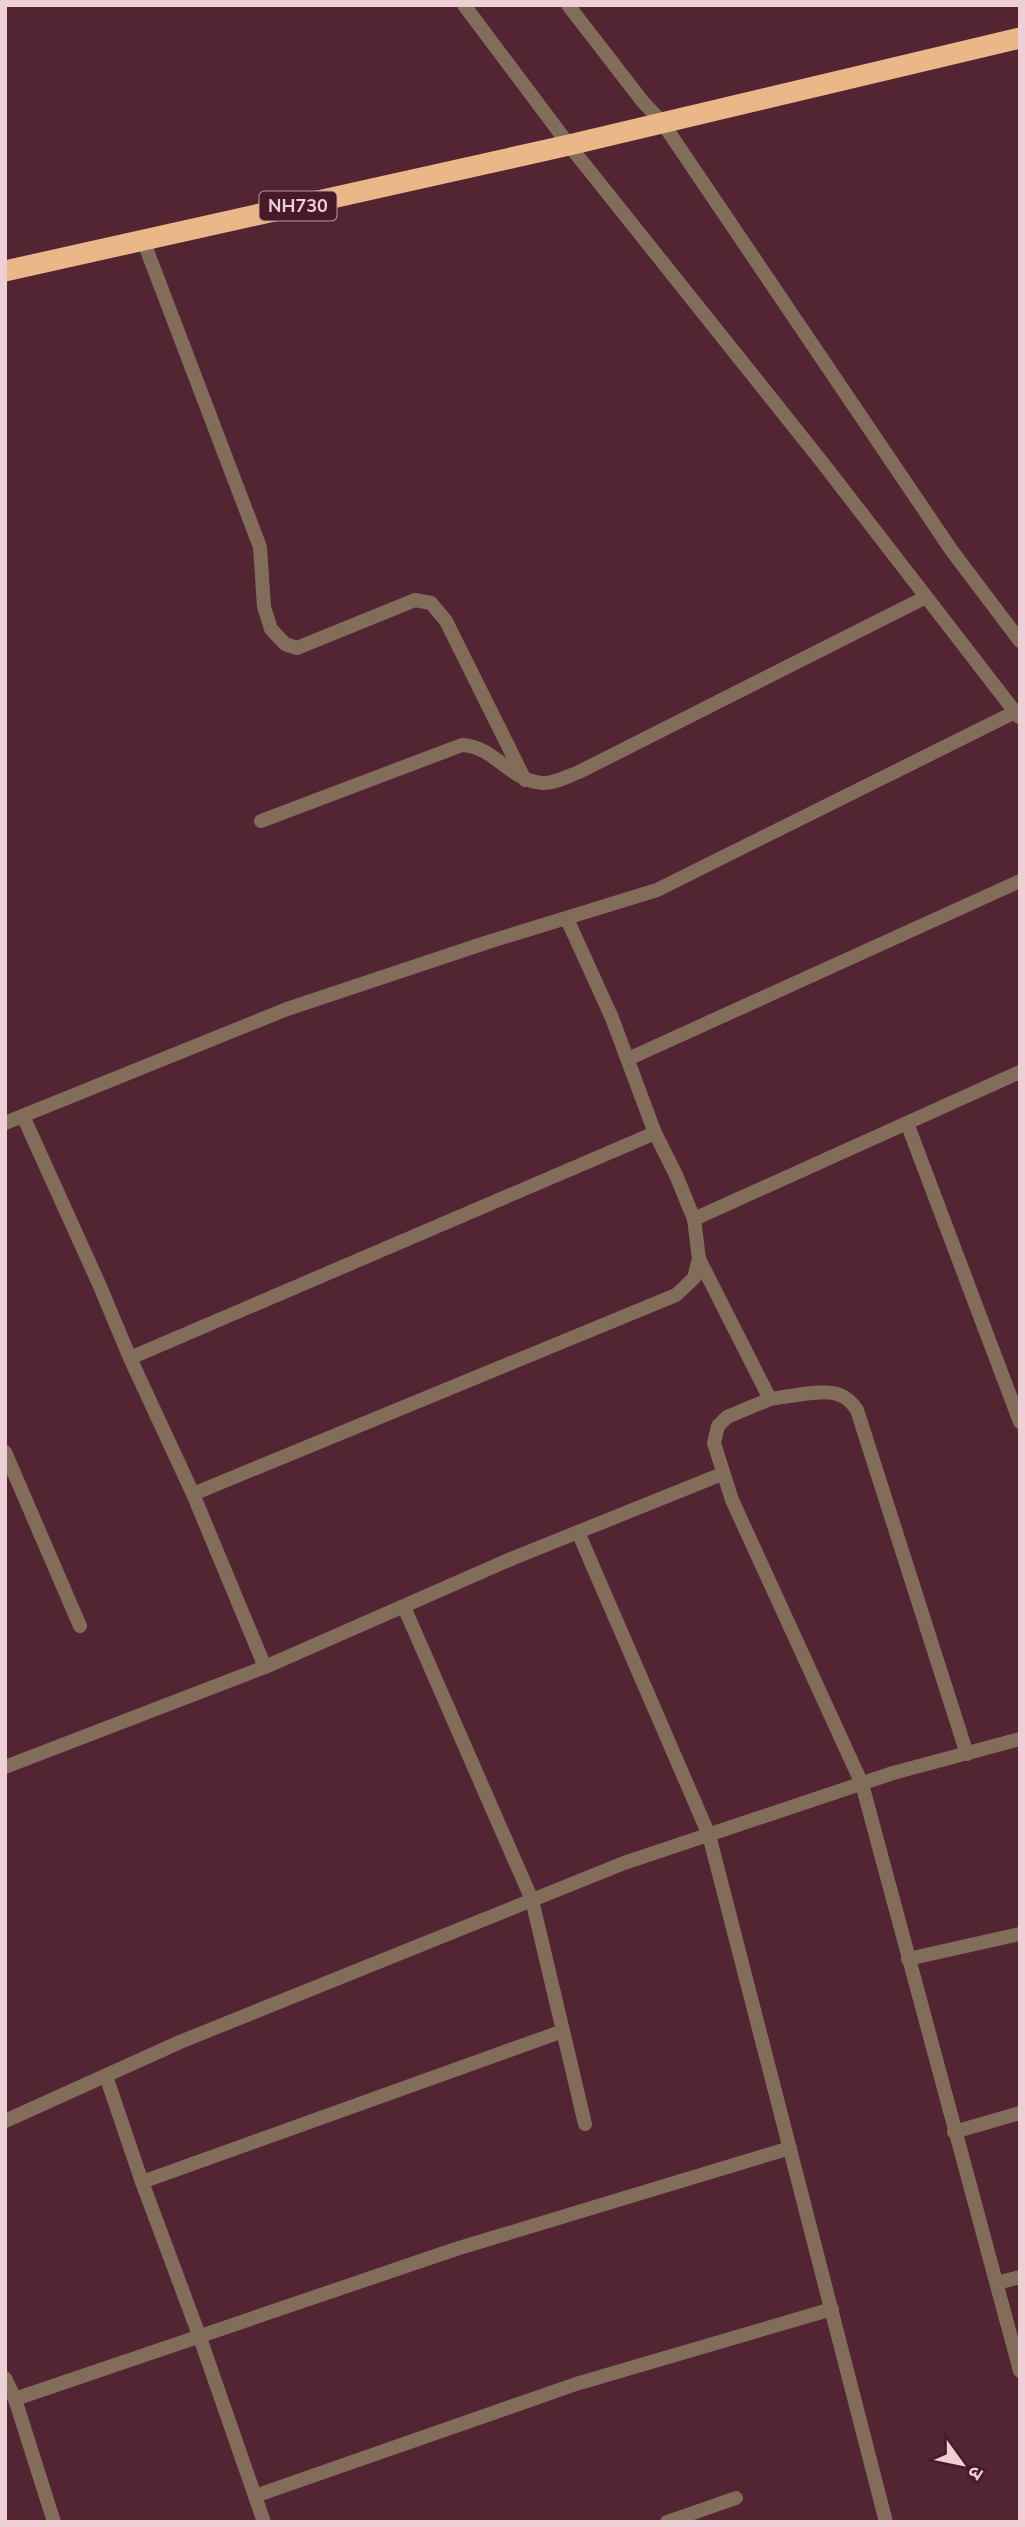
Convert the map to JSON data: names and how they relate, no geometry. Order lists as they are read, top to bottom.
{
  "streets": {
    "highway": ["NH730"]
  },
  "north": "bottom right"
}
